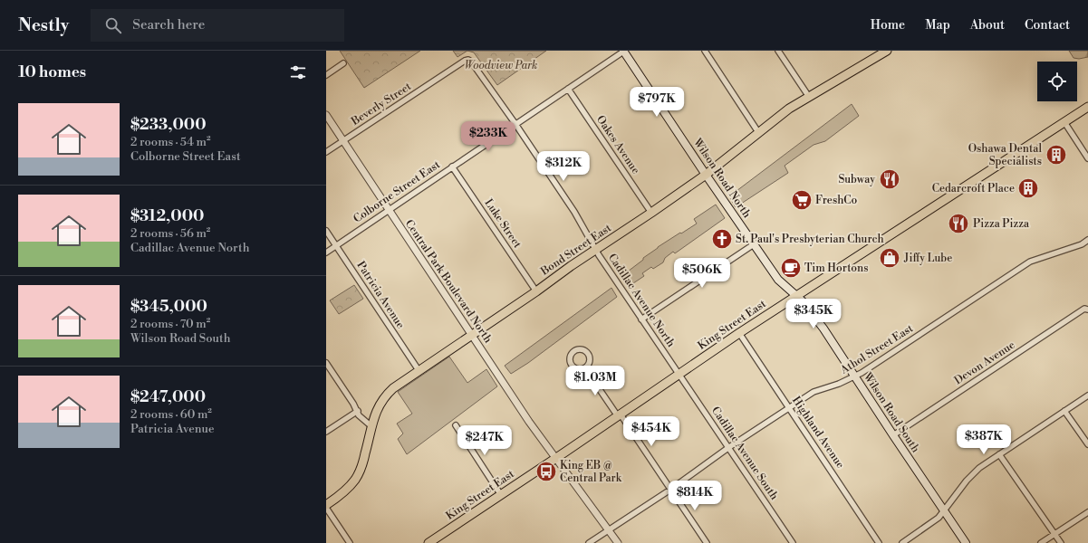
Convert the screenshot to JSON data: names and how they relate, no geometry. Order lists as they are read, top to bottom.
{
  "streets": {
    "main road": [
      "Wilson Road North",
      "Bond Street East",
      "King Street East",
      "Wilson Road South"
    ],
    "street": [
      "Beverly Street",
      "Oakes Avenue",
      "Colborne Street East",
      "Luke Street",
      "Central Park Boulevard North",
      "Patricia Avenue",
      "Cadillac Avenue North",
      "Athol Street East",
      "Devon Avenue",
      "Highland Avenue",
      "Cadillac Avenue South"
    ]
  },
  "crossings": [
    ["Beverly Street", "Central Park Boulevard North"],
    ["Beverly Street", "Cadillac Avenue North"],
    ["Oakes Avenue", "Colborne Street East"],
    ["Oakes Avenue", "Bond Street East"],
    ["Wilson Road North", "Colborne Street East"],
    ["Wilson Road North", "Bond Street East"],
    ["Wilson Road North", "King Street East"],
    ["Wilson Road North", "Wilson Road South"],
    ["Colborne Street East", "Luke Street"],
    ["Colborne Street East", "Central Park Boulevard North"],
    ["Colborne Street East", "Patricia Avenue"],
    ["Colborne Street East", "Cadillac Avenue North"],
    ["Luke Street", "Bond Street East"],
    ["Bond Street East", "Central Park Boulevard North"],
    ["Bond Street East", "Patricia Avenue"],
    ["Bond Street East", "Cadillac Avenue North"],
    ["Central Park Boulevard North", "King Street East"],
    ["Central Park Boulevard North", "Athol Street East"],
    ["Cadillac Avenue North", "King Street East"],
    ["Cadillac Avenue North", "Cadillac Avenue South"],
    ["King Street East", "Wilson Road South"],
    ["King Street East", "Highland Avenue"],
    ["King Street East", "Cadillac Avenue South"],
    ["Athol Street East", "Wilson Road South"],
    ["Athol Street East", "Highland Avenue"],
    ["Athol Street East", "Cadillac Avenue South"],
    ["Devon Avenue", "Wilson Road South"]
  ],
  "parks": ["Woodview Park"],
  "places": {
    "building": ["Oshawa Dental Specialists", "Cedarcroft Place"],
    "restaurant": ["Subway", "Pizza Pizza"],
    "supermarket": ["FreshCo"],
    "church": ["St. Paul's Presbyterian Church"],
    "shop": ["Jiffy Lube"],
    "cafe": ["Tim Hortons"],
    "bus stop": ["King EB @ Central Park"]
  },
  "page": {
    "header": "Nestly",
    "search": "Search here",
    "nav": [
      "Home",
      "Map",
      "About",
      "Contact"
    ],
    "heading": "10 homes",
    "price": [
      "$797K",
      "$233K",
      "$312K",
      "$506K",
      "$345K",
      "$1.03M",
      "$454K",
      "$387K",
      "$247K",
      "$814K"
    ],
    "list": [
      {
        "name": "$233,000",
        "note": "2 rooms · 54 m² · Colborne Street East"
      },
      {
        "name": "$312,000",
        "note": "2 rooms · 56 m² · Cadillac Avenue North"
      },
      {
        "name": "$345,000",
        "note": "2 rooms · 70 m² · Wilson Road South"
      },
      {
        "name": "$247,000",
        "note": "2 rooms · 60 m² · Patricia Avenue"
      }
    ]
  }
}
